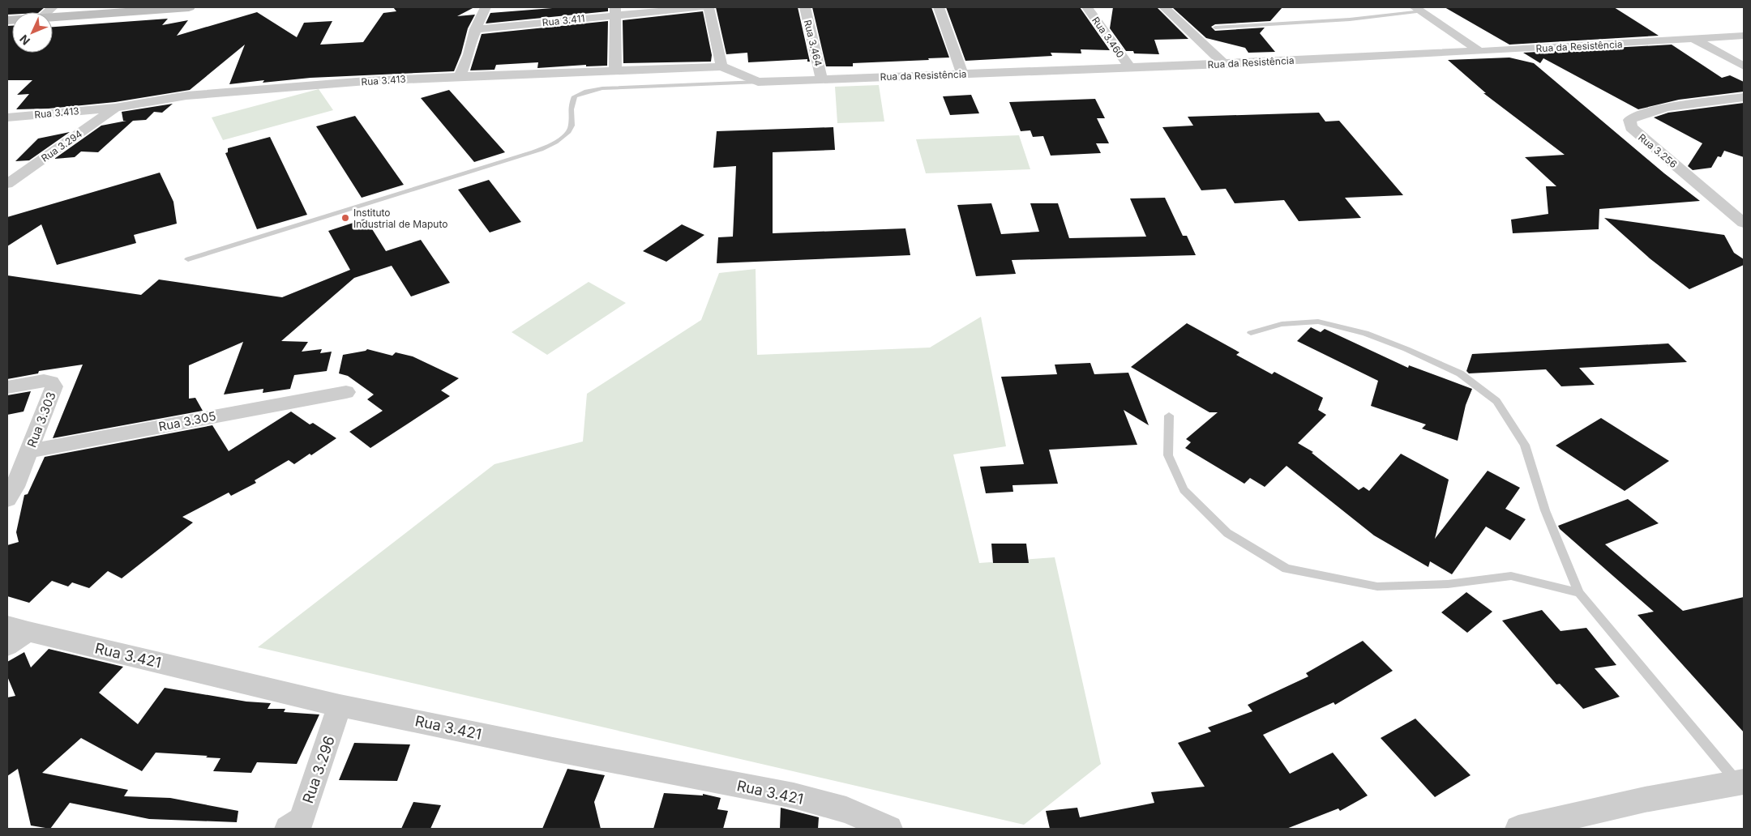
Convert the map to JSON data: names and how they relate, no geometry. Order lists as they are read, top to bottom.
{
  "streets": {
    "street": [
      "Rua 3.411",
      "Rua 3.460",
      "Rua 3.464",
      "Rua da Resistência",
      "Rua 3.413",
      "Rua 3.294",
      "Rua 3.256",
      "Rua 3.303",
      "Rua 3.305",
      "Rua 3.421",
      "Rua 3.296"
    ]
  },
  "crossings": [
    ["Rua 3.460", "Rua da Resistência"],
    ["Rua 3.464", "Rua da Resistência"],
    ["Rua da Resistência", "Rua 3.413"],
    ["Rua 3.413", "Rua 3.294"],
    ["Rua 3.303", "Rua 3.305"],
    ["Rua 3.421", "Rua 3.296"]
  ],
  "places": ["Instituto Industrial de Maputo"],
  "north": "bottom left"
}
